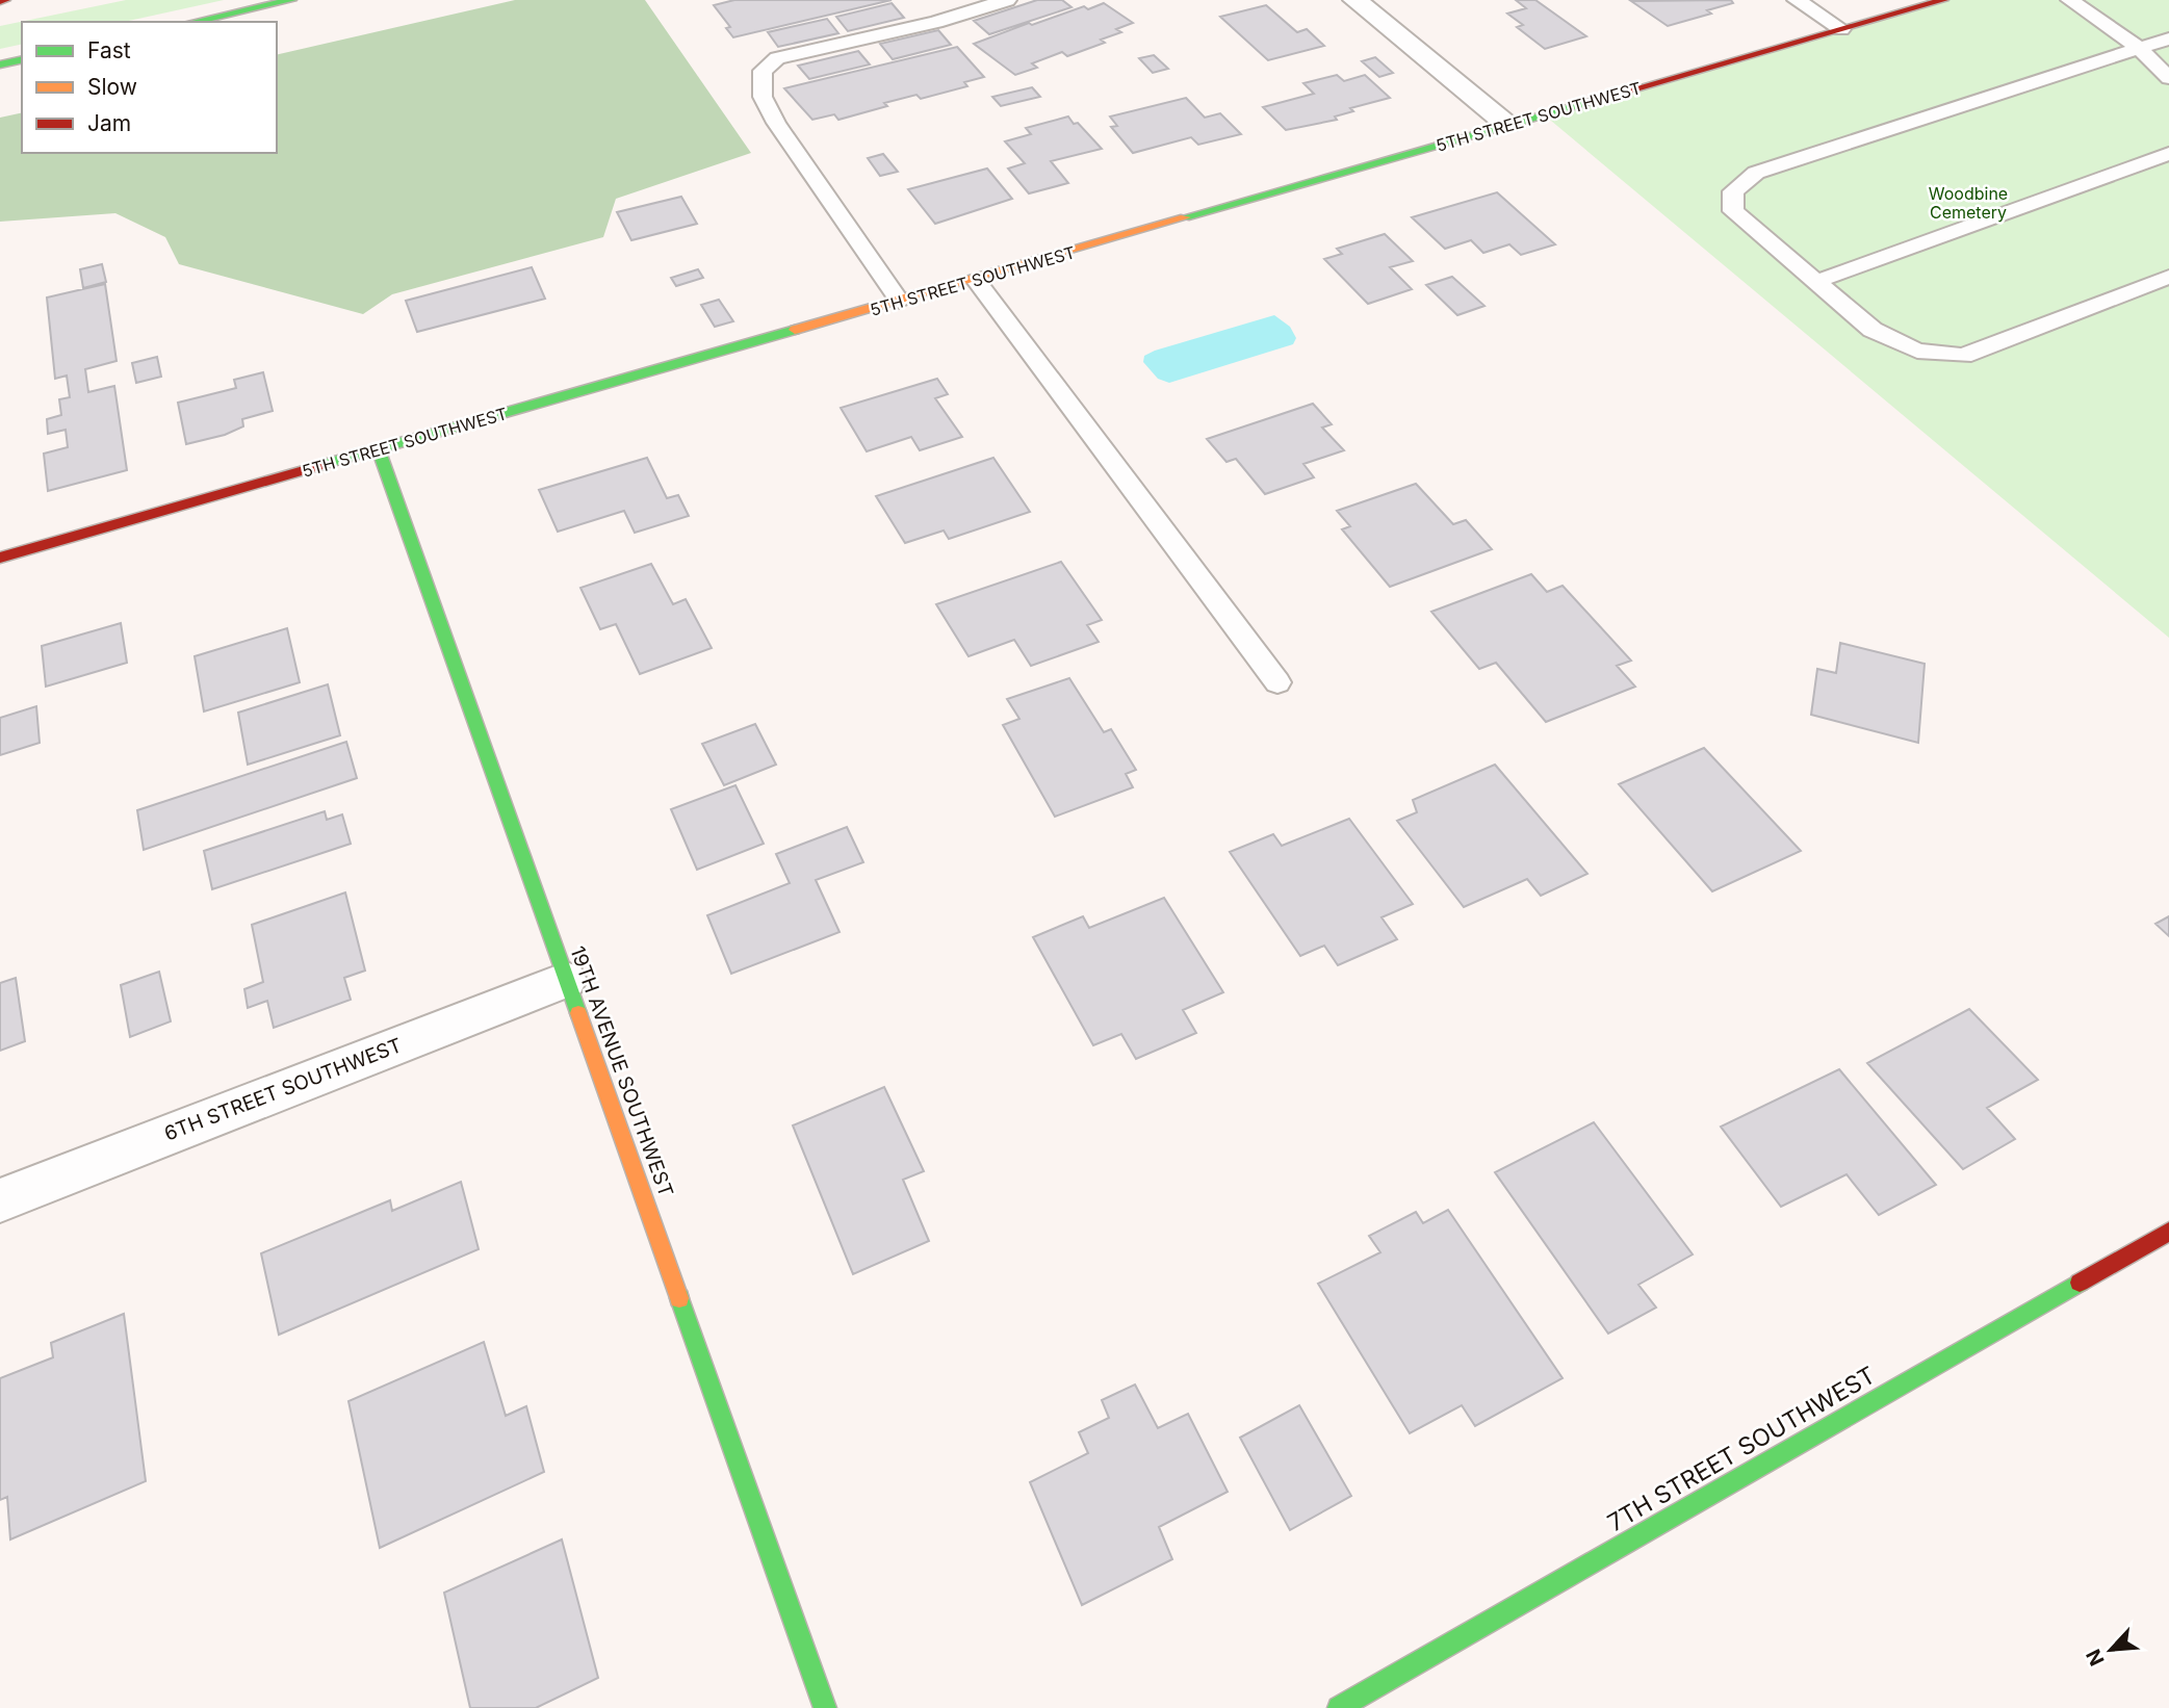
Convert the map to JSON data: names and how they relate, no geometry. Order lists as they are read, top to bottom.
{
  "streets": {
    "main road": ["5TH STREET SOUTHWEST", "19TH AVENUE SOUTHWEST", "7TH STREET SOUTHWEST"],
    "street": ["6TH STREET SOUTHWEST"]
  },
  "crossings": [
    ["5TH STREET SOUTHWEST", "19TH AVENUE SOUTHWEST"],
    ["19TH AVENUE SOUTHWEST", "6TH STREET SOUTHWEST"]
  ],
  "parks": ["Woodbine Cemetery"],
  "legend": ["Fast", "Slow", "Jam"],
  "north": "bottom left"
}
